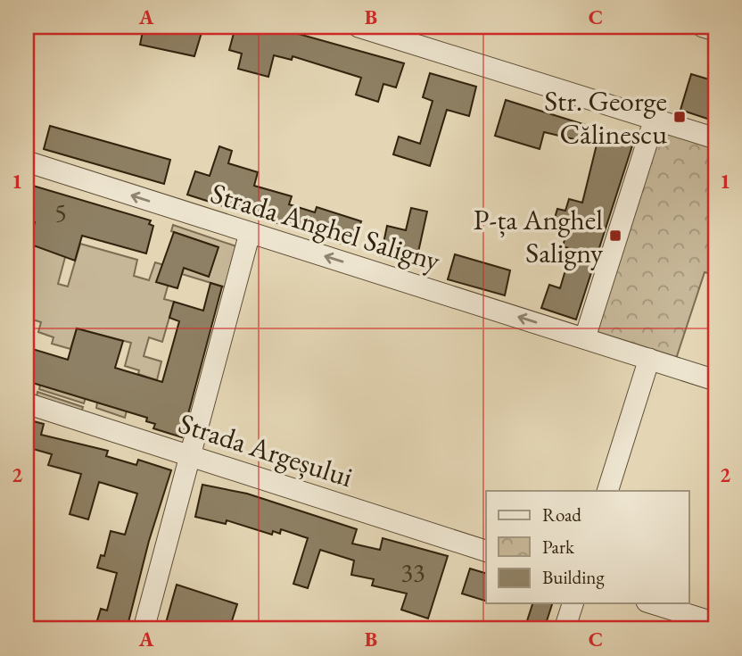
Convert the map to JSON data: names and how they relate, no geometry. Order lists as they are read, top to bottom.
{
  "streets": {
    "street": ["Strada Anghel Saligny", "Strada Argeșului"]
  },
  "one_way": ["Strada Anghel Saligny"],
  "places": {
    "transit": ["Str. George Călinescu", "P-ța Anghel Saligny"]
  },
  "house_numbers": ["5", "33"],
  "legend": ["Road", "Park", "Building"],
  "grid": {
    "columns": ["A", "B", "C"],
    "rows": ["1", "2"]
  }
}
